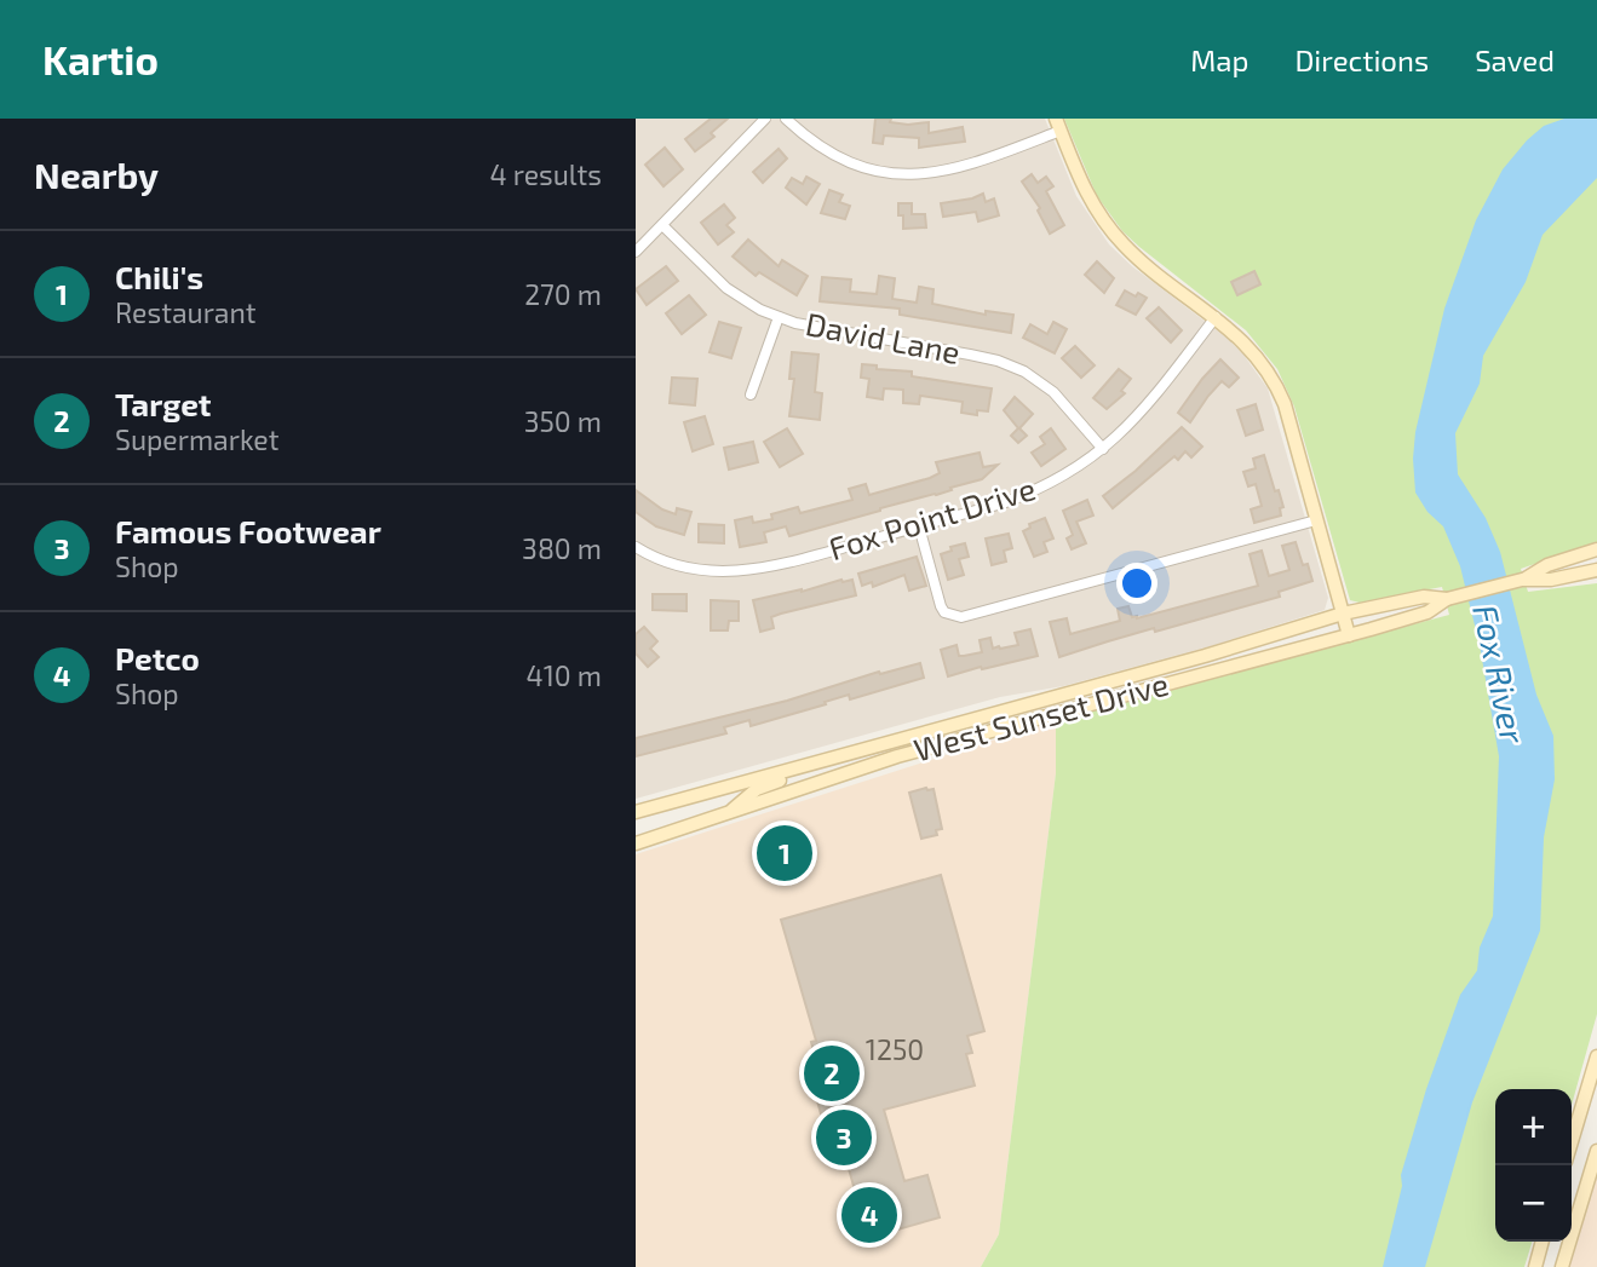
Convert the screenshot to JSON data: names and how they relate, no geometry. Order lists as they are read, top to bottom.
{
  "streets": {
    "main road": ["West Sunset Drive"],
    "street": ["David Lane", "Fox Point Drive"]
  },
  "crossings": [
    ["David Lane", "Fox Point Drive"]
  ],
  "water": ["Fox River"],
  "house_numbers": ["1250"],
  "page": {
    "header": "Kartio",
    "nav": ["Map", "Directions", "Saved"],
    "heading": ["Nearby", "4 results"],
    "list": [
      {
        "mark": "1",
        "name": "Chili's",
        "note": "Restaurant",
        "value": "270 m"
      },
      {
        "mark": "2",
        "name": "Target",
        "note": "Supermarket",
        "value": "350 m"
      },
      {
        "mark": "3",
        "name": "Famous Footwear",
        "note": "Shop",
        "value": "380 m"
      },
      {
        "mark": "4",
        "name": "Petco",
        "note": "Shop",
        "value": "410 m"
      }
    ],
    "pins": [
      "1",
      "2",
      "3",
      "4"
    ],
    "map_buttons": ["+", "−"]
  }
}
